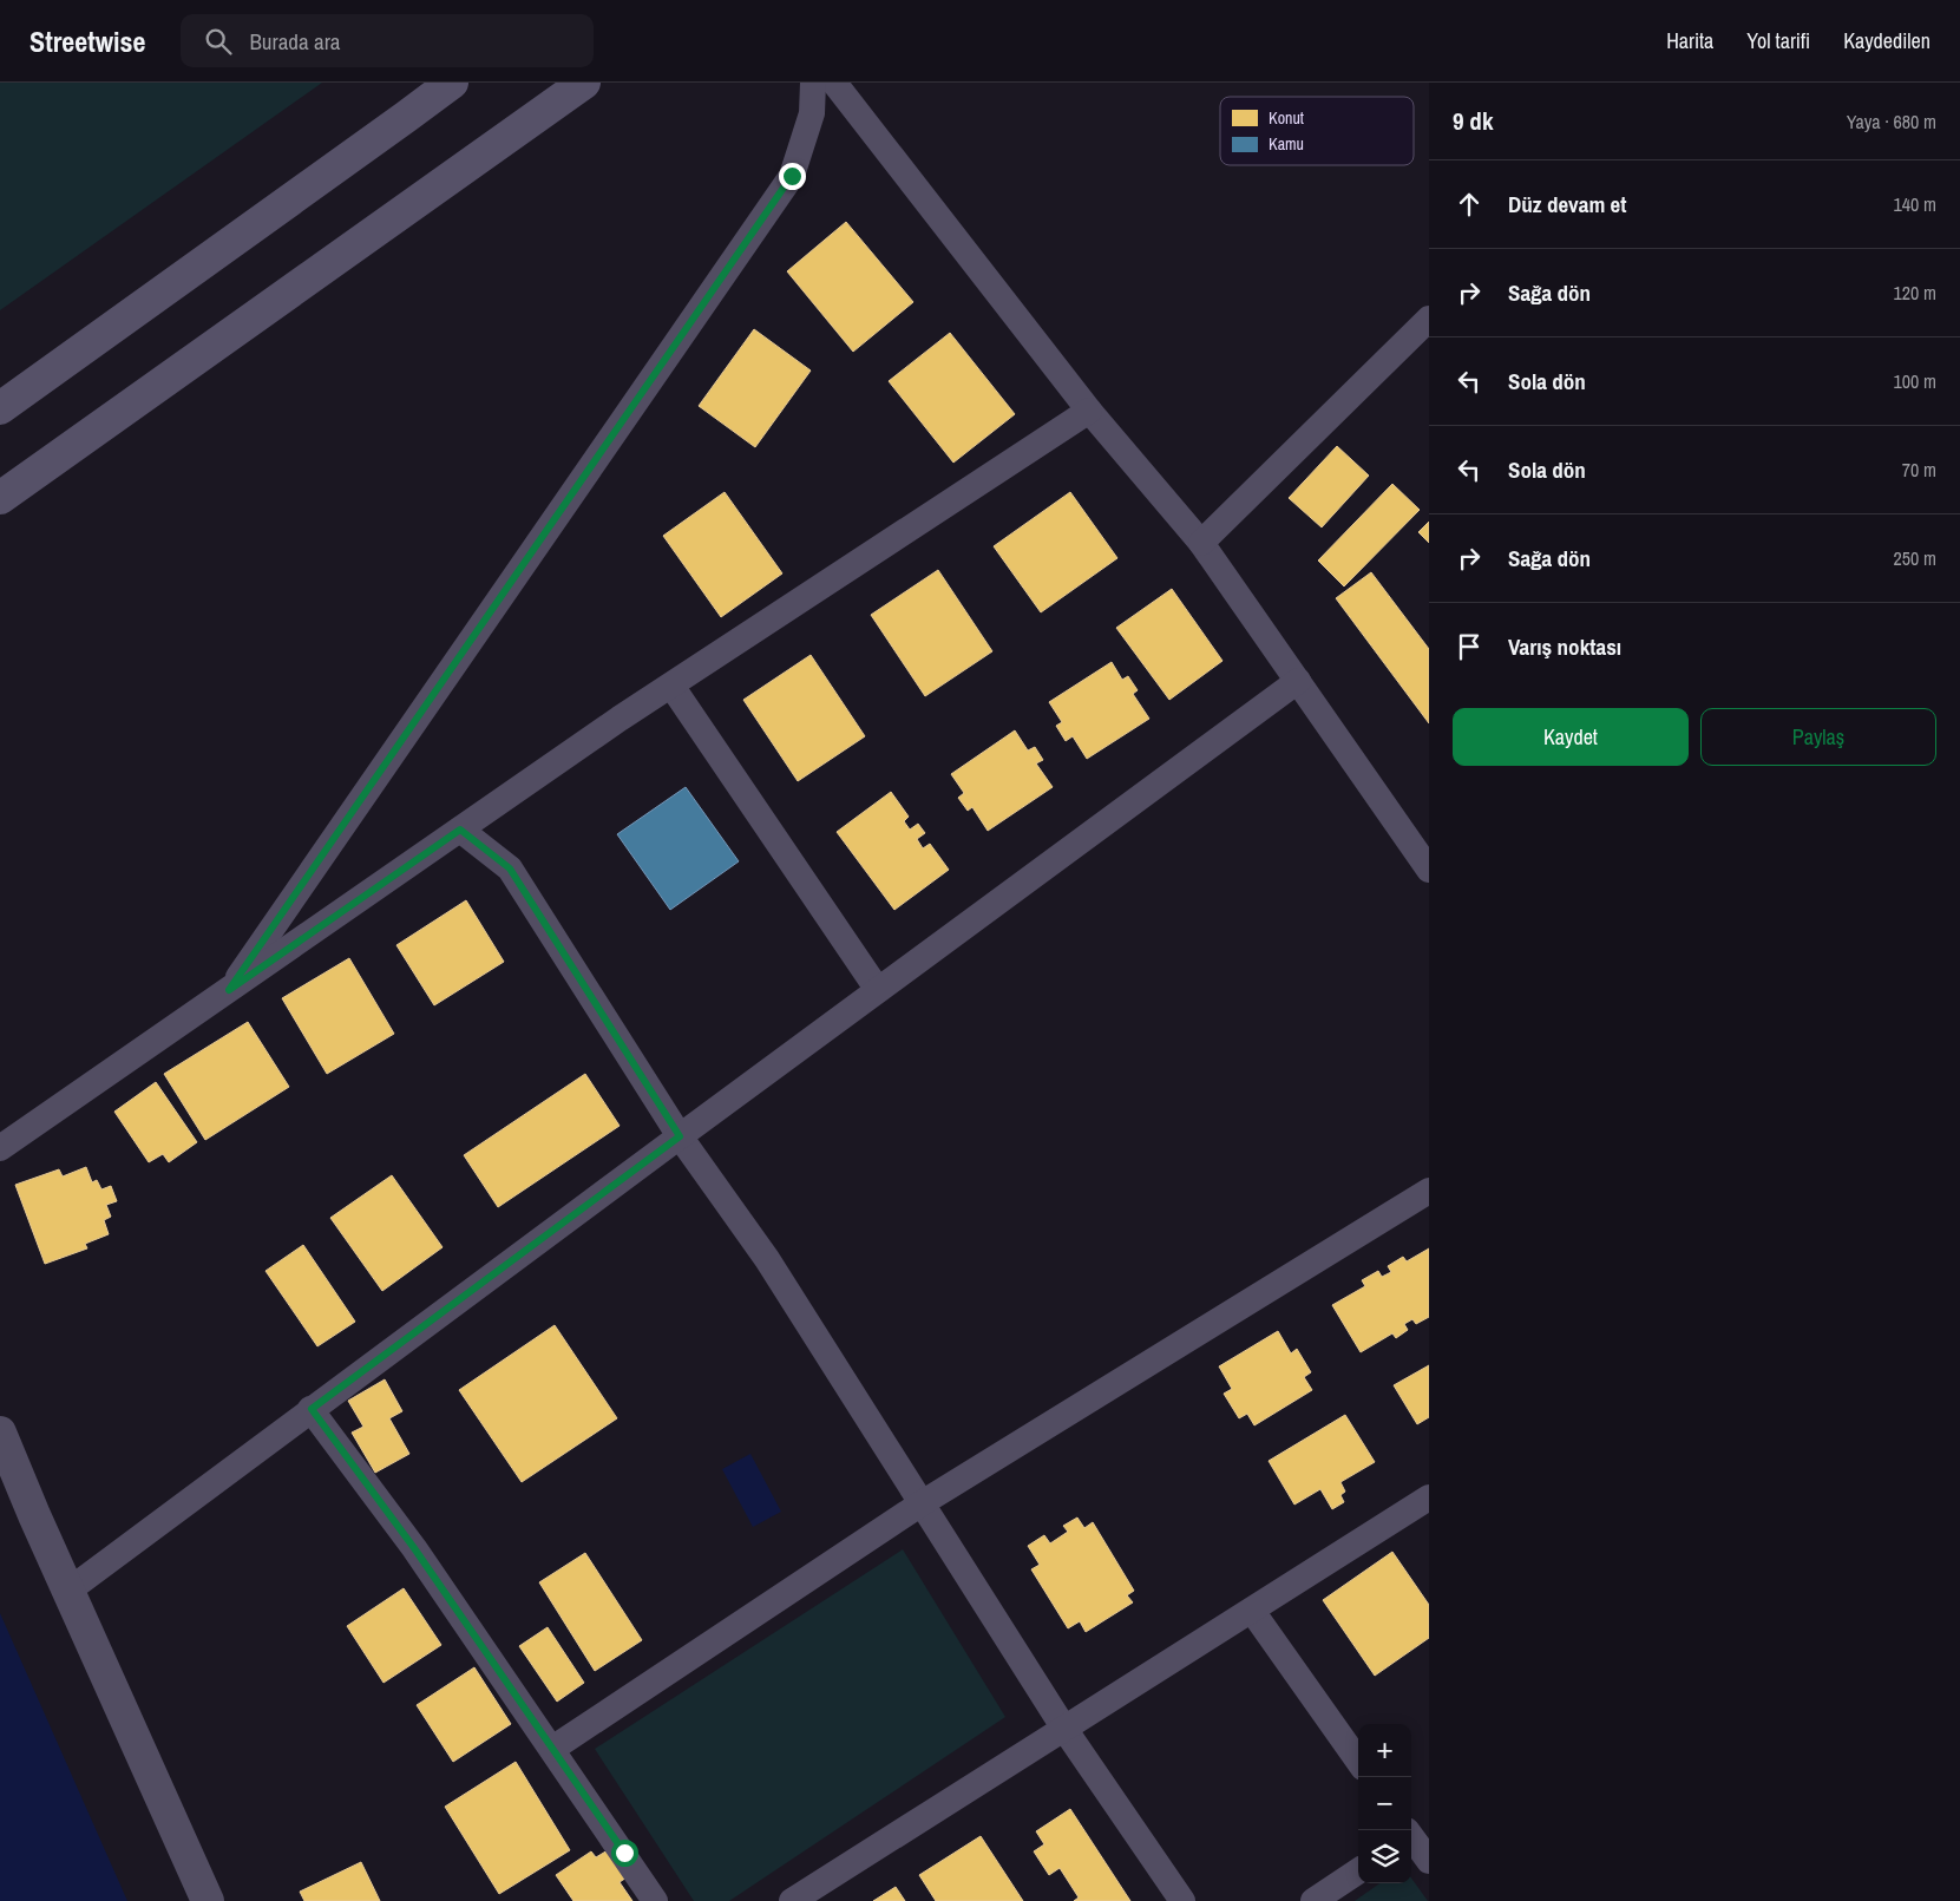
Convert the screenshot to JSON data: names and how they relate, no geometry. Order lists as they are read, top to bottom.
{
  "legend": ["Konut", "Kamu"],
  "page": {
    "header": "Streetwise",
    "search": "Burada ara",
    "nav": ["Harita", "Yol tarifi", "Kaydedilen"],
    "heading": ["9 dk", "Yaya · 680 m"],
    "list": [
      ["Düz devam et", "140 m"],
      ["Sağa dön", "120 m"],
      ["Sola dön", "100 m"],
      ["Sola dön", "70 m"],
      ["Sağa dön", "250 m"],
      "Varış noktası"
    ],
    "buttons": ["Kaydet", "Paylaş"],
    "map_buttons": ["+", "−"]
  }
}
